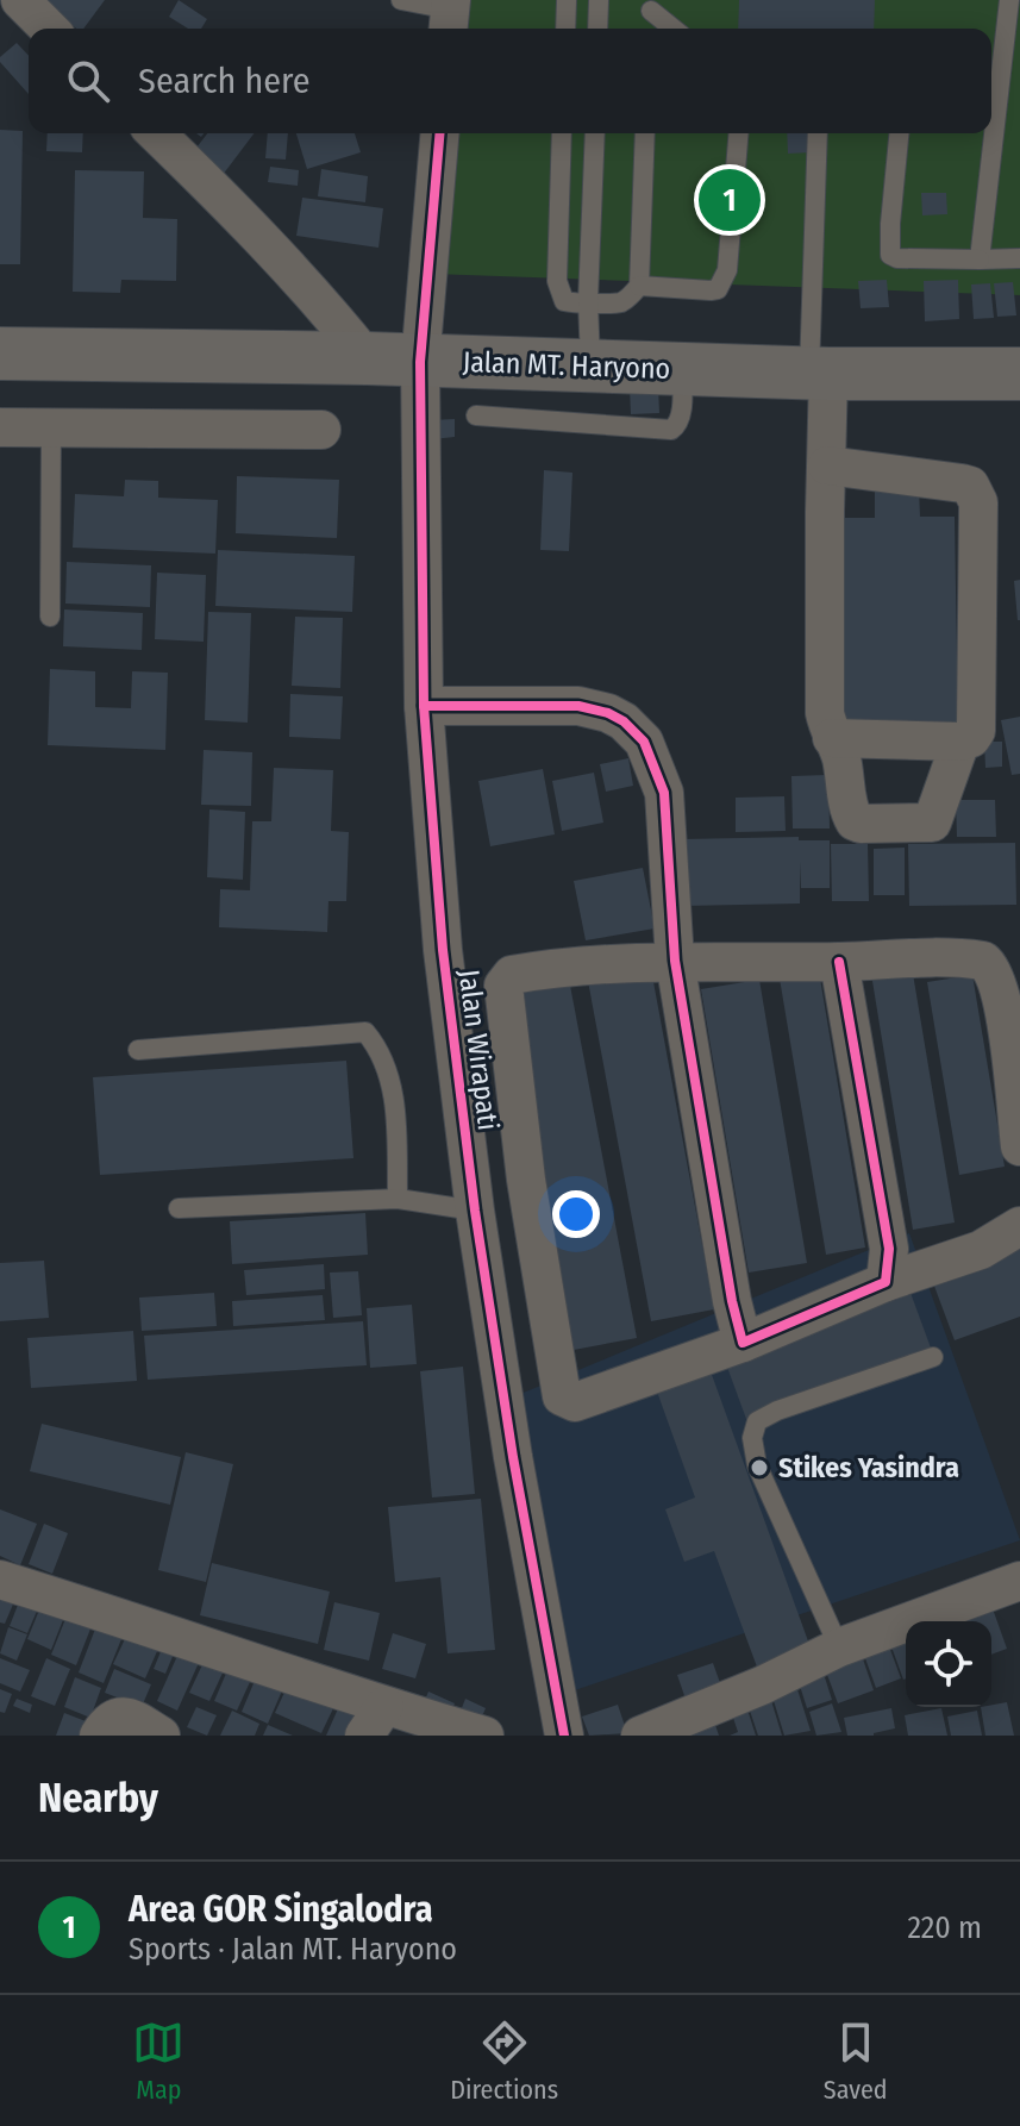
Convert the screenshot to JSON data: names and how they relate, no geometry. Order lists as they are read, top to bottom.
{
  "streets": {
    "main road": ["Jalan MT. Haryono"],
    "street": ["Jalan Wirapati"]
  },
  "crossings": [
    ["Jalan MT. Haryono", "Jalan Wirapati"]
  ],
  "places": ["Stikes Yasindra"],
  "page": {
    "search": "Search here",
    "pins": "1",
    "heading": "Nearby",
    "list": [
      {
        "mark": "1",
        "name": "Area GOR Singalodra",
        "note": "Sports · Jalan MT. Haryono",
        "value": "220 m"
      }
    ],
    "nav": ["Map", "Directions", "Saved"]
  }
}
